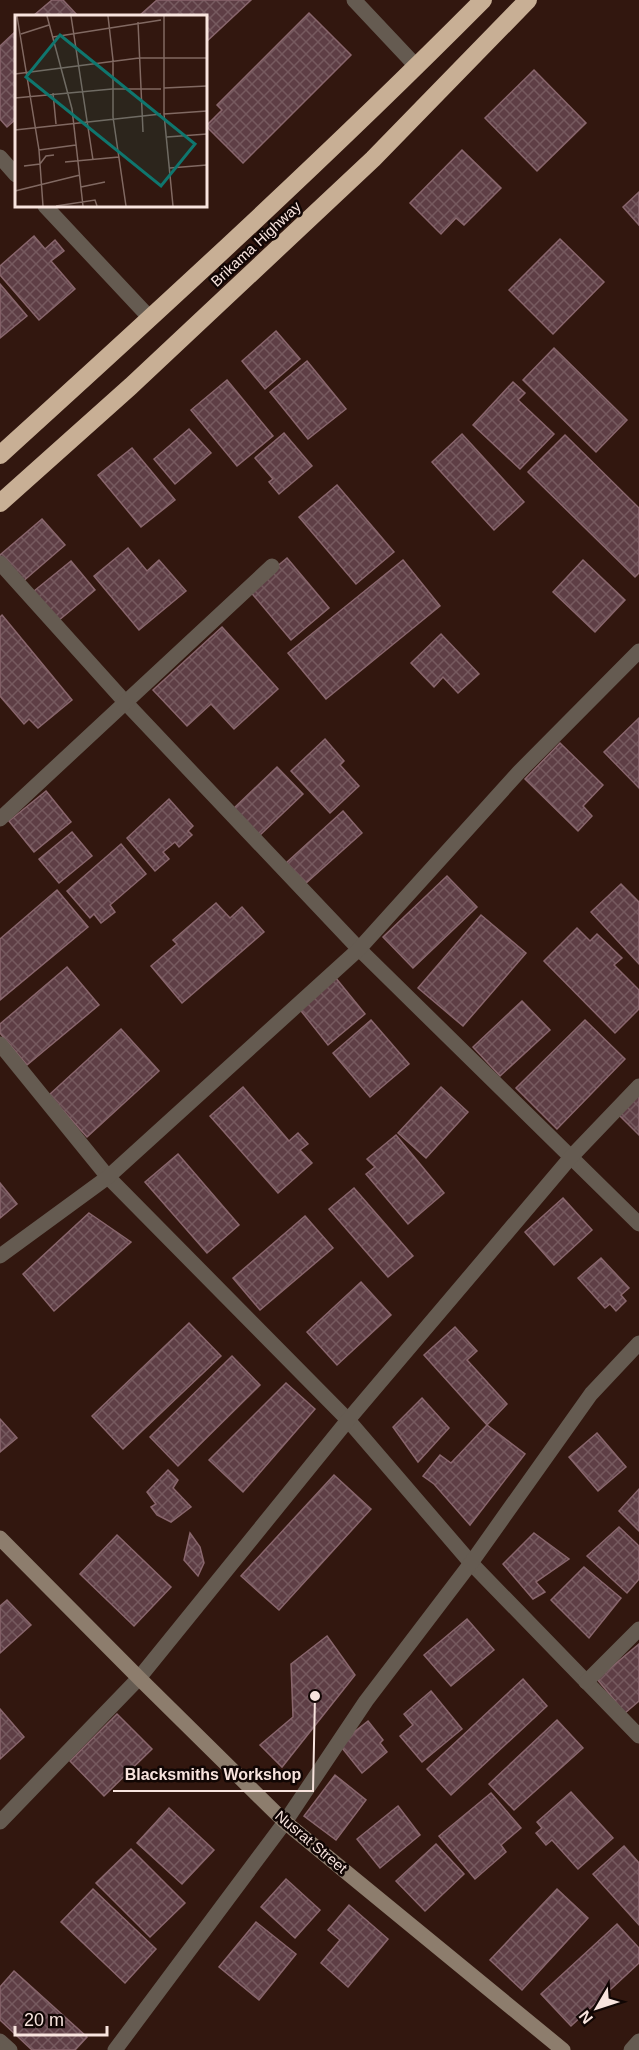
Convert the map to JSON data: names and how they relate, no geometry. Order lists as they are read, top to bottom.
{
  "streets": {
    "highway": ["Brikama Highway"],
    "street": ["Nusrat Street"]
  },
  "places": ["Blacksmiths Workshop"],
  "scale_bar": "20 m",
  "north": "bottom left"
}
